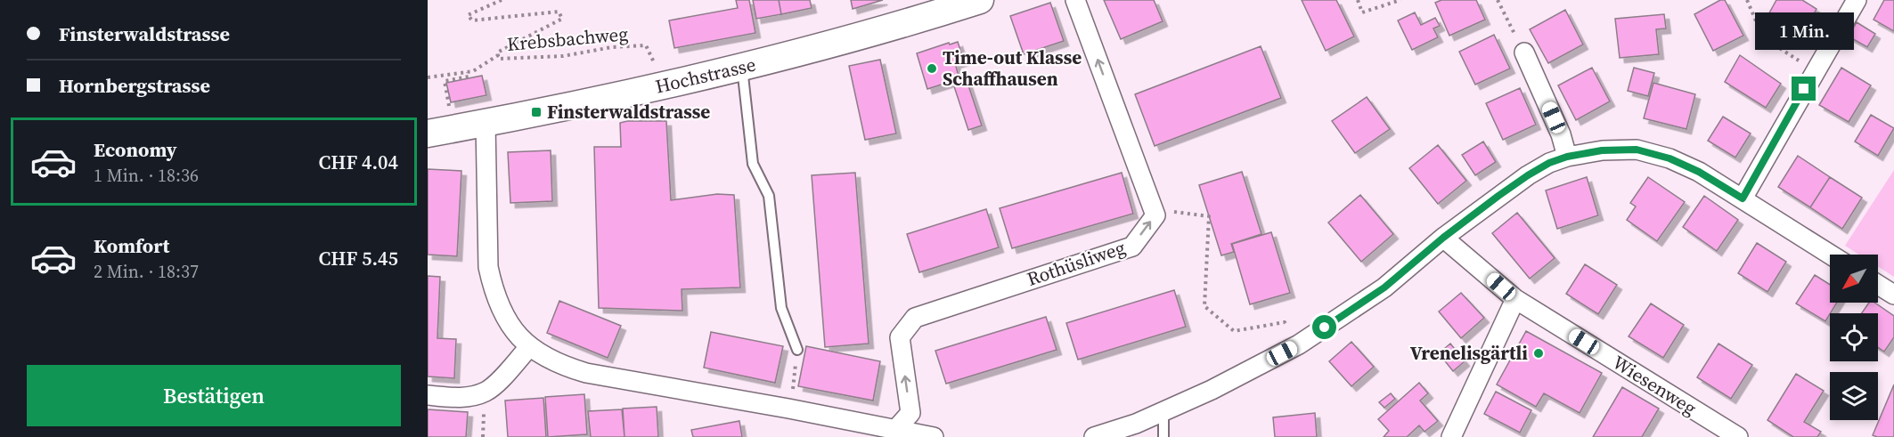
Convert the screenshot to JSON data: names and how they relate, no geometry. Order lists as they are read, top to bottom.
{
  "streets": {
    "street": ["Hochstrasse", "Rothüsliweg", "Wiesenweg"],
    "path": ["Krebsbachweg"]
  },
  "one_way": ["Rothüsliweg"],
  "places": {
    "other": ["Time-out Klasse Schaffhausen", "Vrenelisgärtli"],
    "transit": ["Finsterwaldstrasse"]
  },
  "north": "bottom left",
  "page": {
    "banner": ["Finsterwaldstrasse", "Hornbergstrasse"],
    "bubble": "1 Min.",
    "list": [
      {
        "name": "Economy",
        "note": "1 Min. · 18:36",
        "value": "CHF 4.04"
      },
      {
        "name": "Komfort",
        "note": "2 Min. · 18:37",
        "value": "CHF 5.45"
      }
    ],
    "buttons": "Bestätigen"
  }
}
